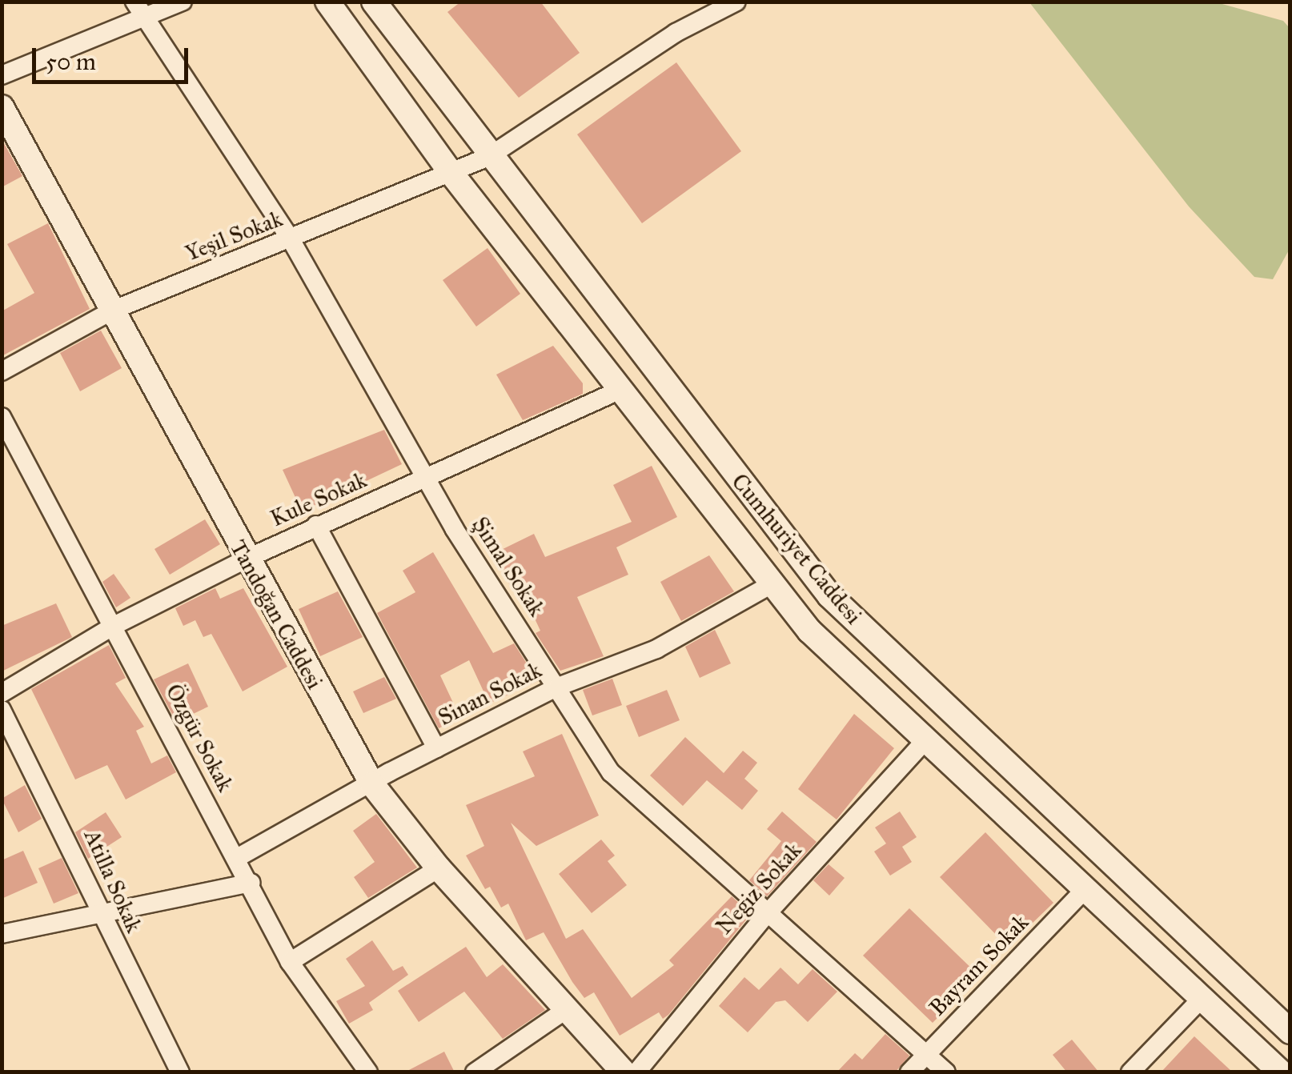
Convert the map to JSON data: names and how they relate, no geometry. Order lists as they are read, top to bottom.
{
  "streets": {
    "main road": ["Cumhuriyet Caddesi", "Tandoğan Caddesi"],
    "street": [
      "Yeşil Sokak",
      "Kule Sokak",
      "Şimal Sokak",
      "Sinan Sokak",
      "Özgür Sokak",
      "Atilla Sokak",
      "Negiz Sokak",
      "Bayram Sokak"
    ]
  },
  "crossings": [
    ["Yeşil Sokak", "Cumhuriyet Caddesi"],
    ["Yeşil Sokak", "Şimal Sokak"],
    ["Yeşil Sokak", "Tandoğan Caddesi"],
    ["Kule Sokak", "Şimal Sokak"],
    ["Kule Sokak", "Tandoğan Caddesi"],
    ["Kule Sokak", "Özgür Sokak"],
    ["Şimal Sokak", "Sinan Sokak"],
    ["Şimal Sokak", "Negiz Sokak"],
    ["Şimal Sokak", "Bayram Sokak"],
    ["Tandoğan Caddesi", "Sinan Sokak"],
    ["Sinan Sokak", "Özgür Sokak"]
  ],
  "scale_bar": "50 m"
}
